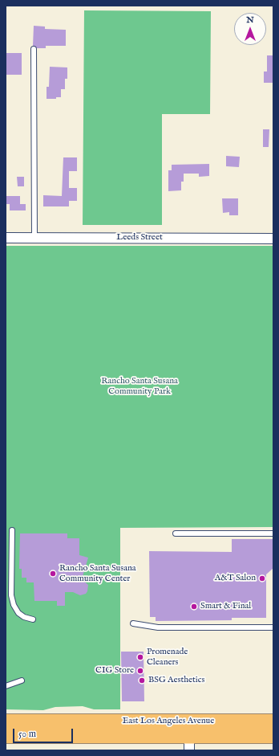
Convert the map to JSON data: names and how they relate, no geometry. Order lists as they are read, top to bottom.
{
  "streets": {
    "main road": ["East Los Angeles Avenue"],
    "street": ["Leeds Street"]
  },
  "parks": ["Rancho Santa Susana Community Park"],
  "places": [
    "Rancho Santa Susana Community Center",
    "A&T Salon",
    "Smart & Final",
    "Promenade Cleaners",
    "CIG Store",
    "BSG Aesthetics"
  ],
  "scale_bar": "50 m",
  "north": "top"
}
